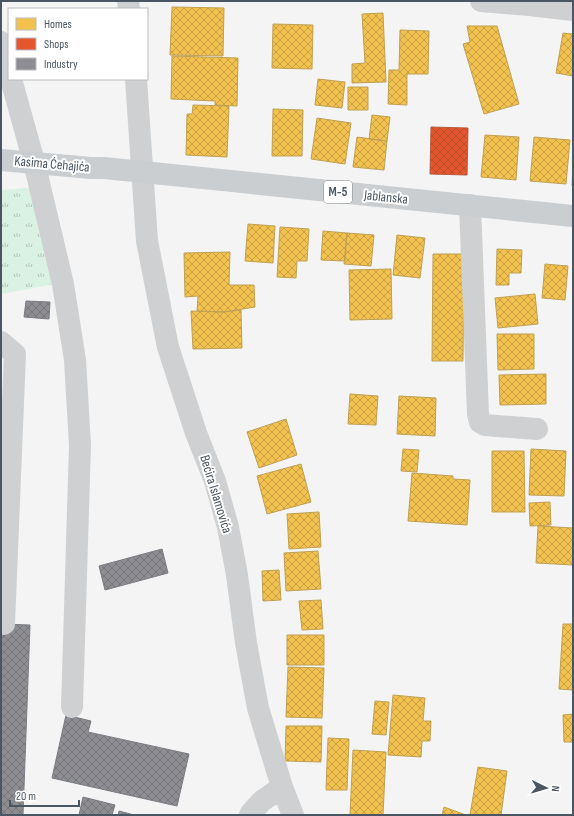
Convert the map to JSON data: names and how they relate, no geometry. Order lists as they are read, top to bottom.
{
  "streets": {
    "main road": ["Kasima Ćehajića", "M-5", "Jablanska"],
    "street": ["Bećira Islamovića"]
  },
  "crossings": [
    ["Kasima Ćehajića", "Jablanska"],
    ["Jablanska", "Bećira Islamovića"]
  ],
  "legend": ["Homes", "Shops", "Industry"],
  "scale_bar": "20 m",
  "north": "right"
}
